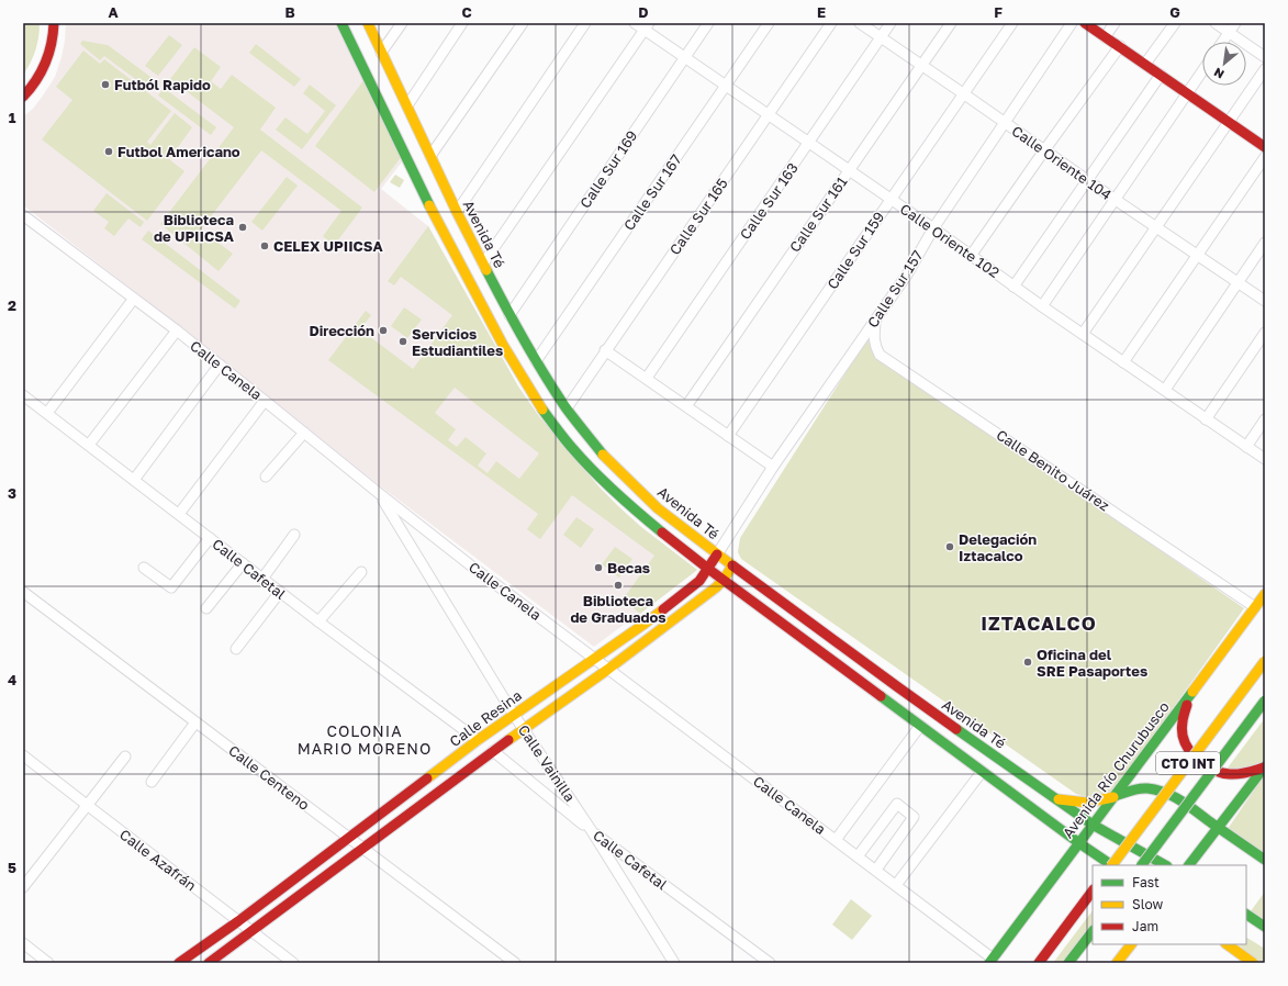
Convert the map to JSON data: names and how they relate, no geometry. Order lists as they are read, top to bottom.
{
  "streets": {
    "main road": [
      "Avenida Té",
      "Calle Resina",
      "CTO INT",
      "Avenida Río Churubusco"
    ],
    "street": [
      "Calle Oriente 104",
      "Calle Sur 169",
      "Calle Sur 167",
      "Calle Sur 163",
      "Calle Sur 161",
      "Calle Sur 165",
      "Calle Oriente 102",
      "Calle Sur 159",
      "Calle Sur 157",
      "Calle Canela",
      "Calle Benito Juárez",
      "Calle Cafetal",
      "Calle Vainilla",
      "Calle Centeno",
      "Calle Azafrán"
    ]
  },
  "crossings": [
    ["Calle Oriente 104", "Calle Sur 163"],
    ["Calle Oriente 104", "Calle Sur 161"],
    ["Calle Oriente 104", "Calle Sur 159"],
    ["Calle Oriente 104", "Calle Sur 157"],
    ["Calle Sur 169", "Avenida Té"],
    ["Calle Sur 169", "Calle Oriente 102"],
    ["Calle Sur 167", "Avenida Té"],
    ["Calle Sur 167", "Calle Oriente 102"],
    ["Calle Sur 163", "Calle Oriente 102"],
    ["Calle Sur 161", "Calle Oriente 102"],
    ["Calle Sur 165", "Avenida Té"],
    ["Calle Sur 165", "Calle Oriente 102"],
    ["Avenida Té", "Calle Sur 157"],
    ["Avenida Té", "Calle Resina"],
    ["Avenida Té", "Avenida Río Churubusco"],
    ["Calle Oriente 102", "Calle Sur 159"],
    ["Calle Oriente 102", "Calle Sur 157"],
    ["Calle Sur 157", "Calle Benito Juárez"],
    ["Calle Sur 157", "Calle Resina"],
    ["Calle Canela", "Calle Resina"],
    ["Calle Canela", "Calle Vainilla"],
    ["Calle Canela", "Avenida Río Churubusco"],
    ["Calle Benito Juárez", "Avenida Río Churubusco"],
    ["Calle Cafetal", "Calle Resina"],
    ["Calle Cafetal", "Calle Vainilla"],
    ["Calle Resina", "Calle Vainilla"],
    ["Calle Resina", "Calle Centeno"],
    ["Calle Resina", "Calle Azafrán"]
  ],
  "districts": ["IZTACALCO", "COLONIA MARIO MORENO"],
  "places": [
    "Futból Rapido",
    "Futbol Americano",
    "Biblioteca de UPIICSA",
    "CELEX UPIICSA",
    "Dirección",
    "Servicios Estudiantiles",
    "Delegación Iztacalco",
    "Becas",
    "Biblioteca de Graduados",
    "Oficina del SRE Pasaportes"
  ],
  "legend": ["Fast", "Slow", "Jam"],
  "north": "bottom left",
  "grid": {
    "columns": [
      "A",
      "B",
      "C",
      "D",
      "E",
      "F",
      "G"
    ],
    "rows": [
      "1",
      "2",
      "3",
      "4",
      "5"
    ]
  }
}
